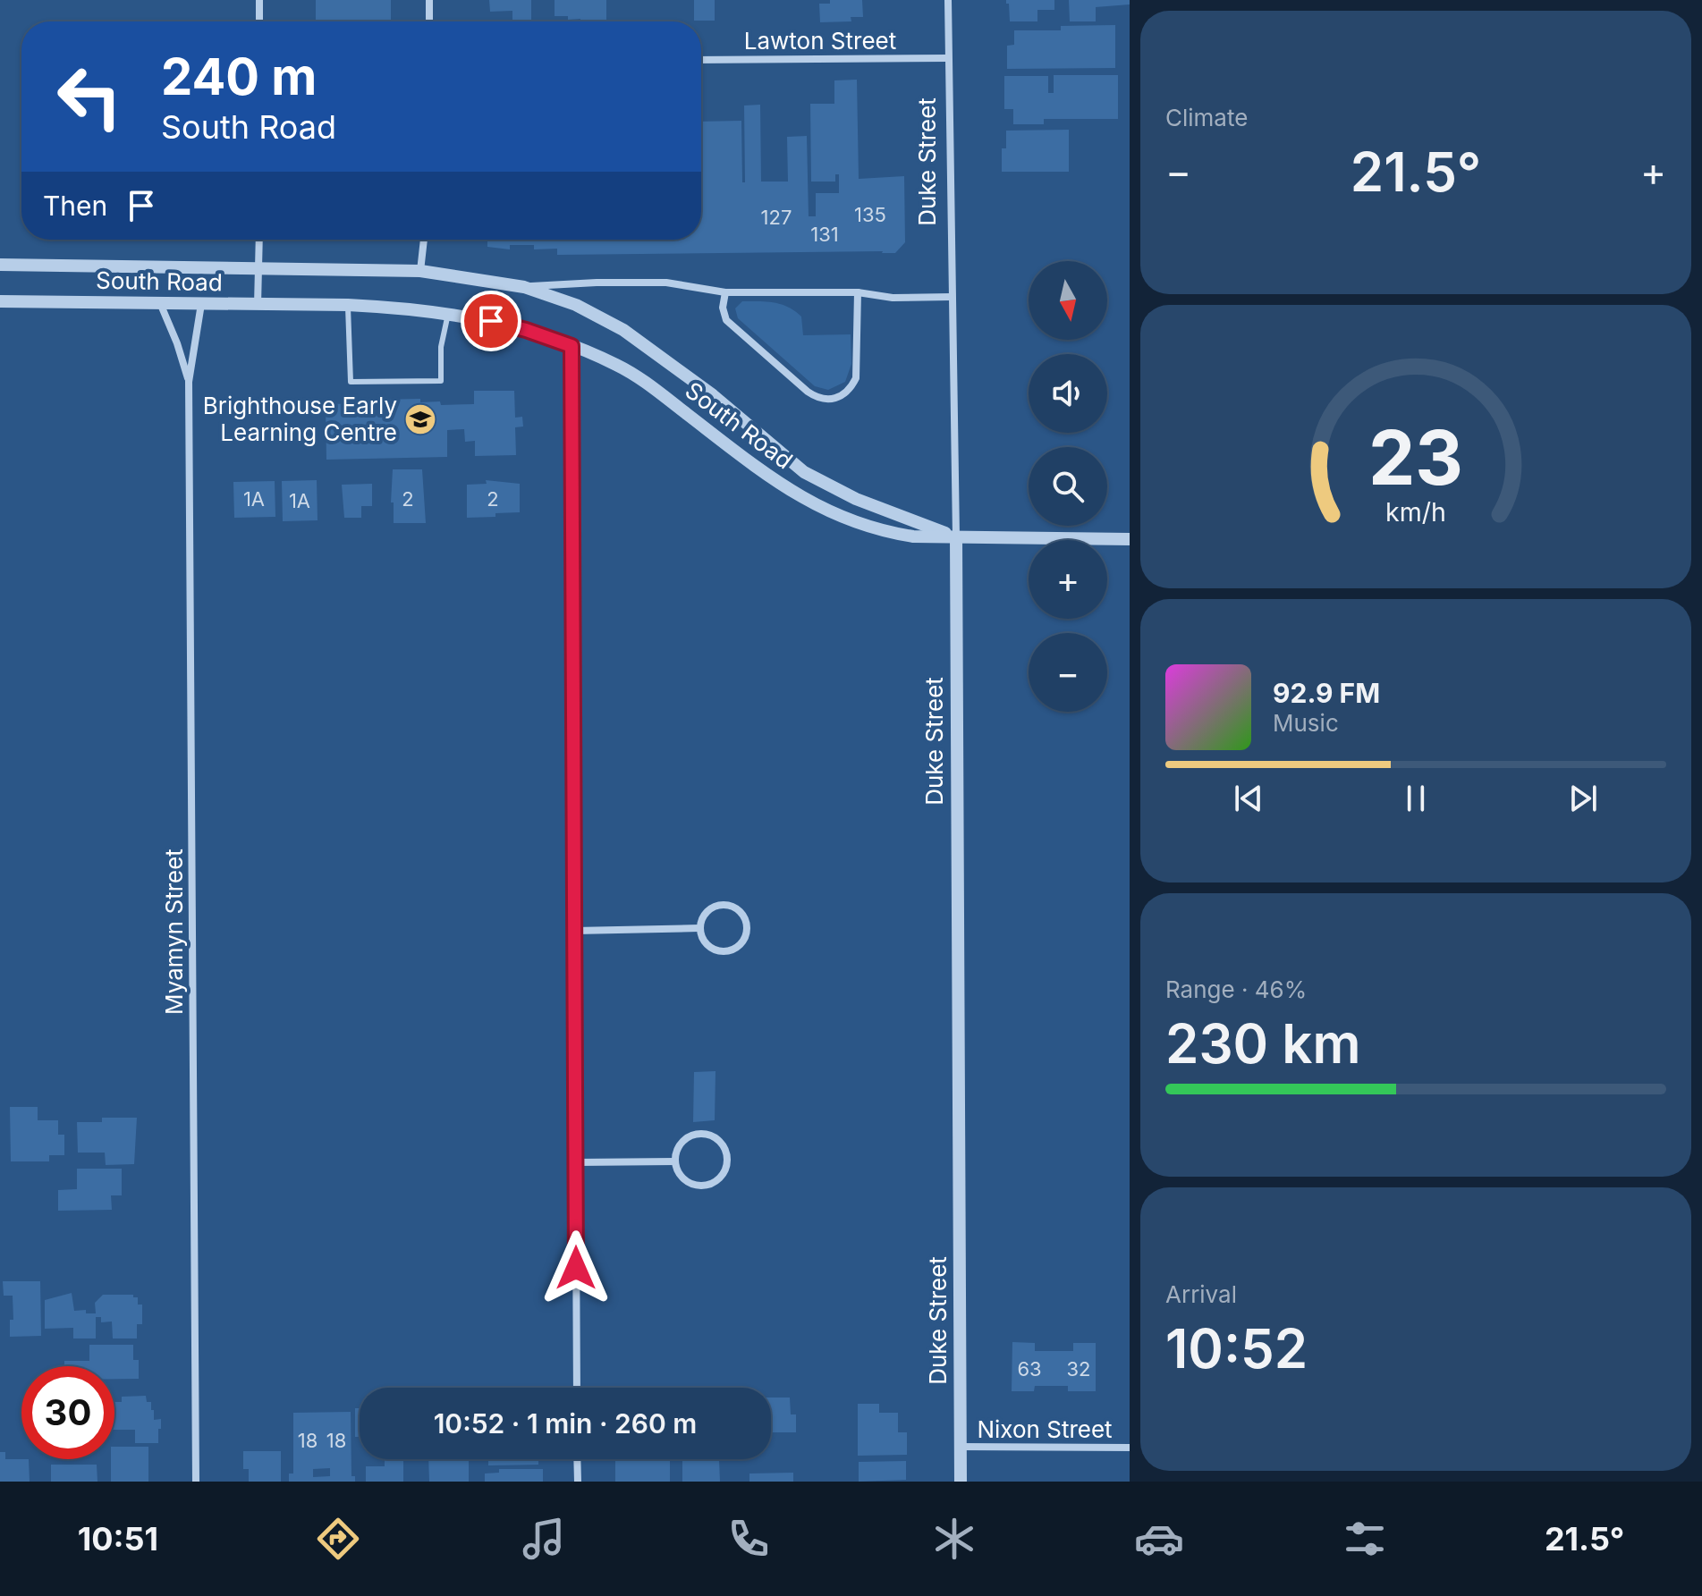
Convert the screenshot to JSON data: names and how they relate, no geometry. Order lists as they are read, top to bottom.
{
  "streets": {
    "street": [
      "Lawton Street",
      "Duke Street",
      "South Road",
      "Myamyn Street",
      "Nixon Street"
    ]
  },
  "crossings": [
    ["Lawton Street", "Duke Street"],
    ["Duke Street", "South Road"],
    ["Duke Street", "Nixon Street"],
    ["South Road", "Myamyn Street"]
  ],
  "places": {
    "school or university": ["Brighthouse Early Learning Centre"]
  },
  "house_numbers": [
    "135",
    "127",
    "131",
    "1A",
    "2",
    "2",
    "1A",
    "63",
    "32",
    "18",
    "18"
  ],
  "north": "bottom",
  "page": {
    "tile": [
      "Climate",
      ["Range · 46%", "230 km"],
      ["Arrival", "10:52"]
    ],
    "turn": ["240 m", "South Road"],
    "heat": ["−", "21.5°", "+"],
    "then": "Then",
    "map_buttons": ["+", "−"],
    "song": ["92.9 FM", "Music"],
    "limit": "30",
    "trip": "10:52 · 1 min · 260 m",
    "tabs": ["10:51", "21.5°"],
    "gauge": ["23", "km/h"]
  }
}
